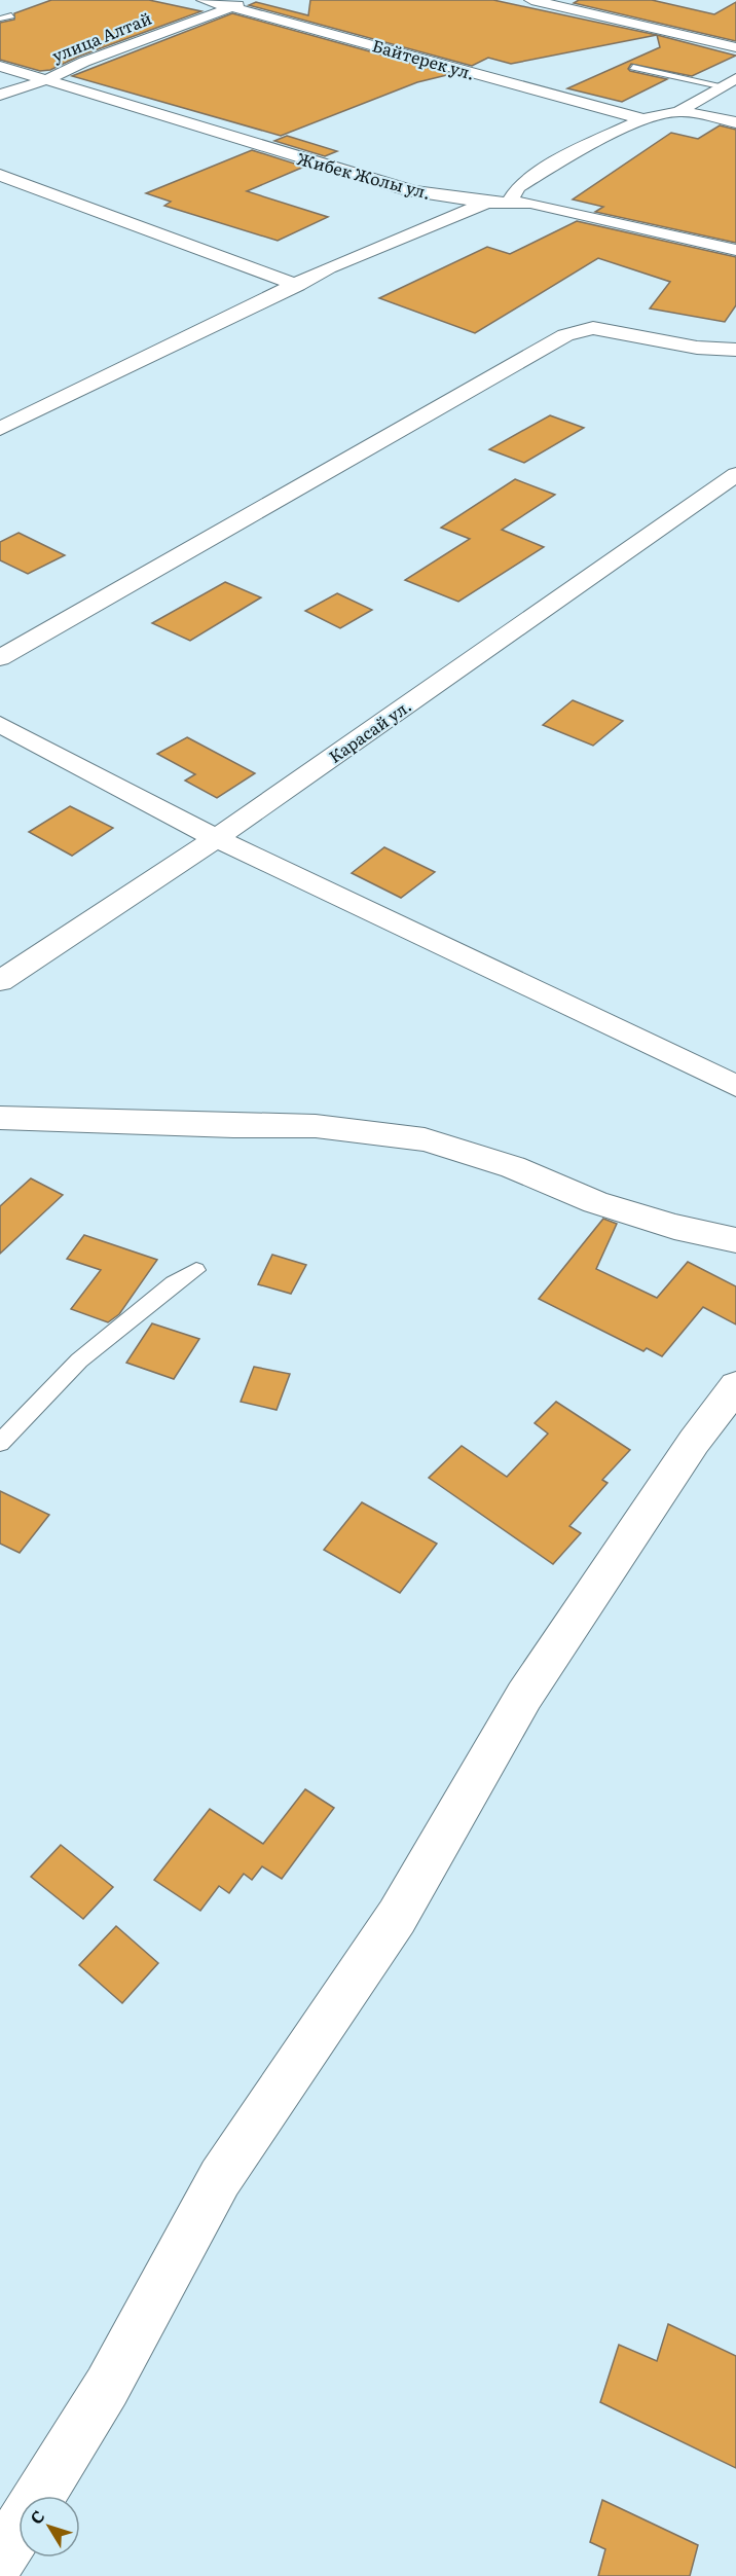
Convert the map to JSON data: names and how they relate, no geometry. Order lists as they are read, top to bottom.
{
  "streets": {
    "street": [
      "улица Алтай",
      "Байтерек ул.",
      "Жибек Жолы ул.",
      "Карасай ул."
    ]
  },
  "crossings": [
    ["улица Алтай", "Байтерек ул."],
    ["улица Алтай", "Жибек Жолы ул."]
  ],
  "north": "top left"
}
